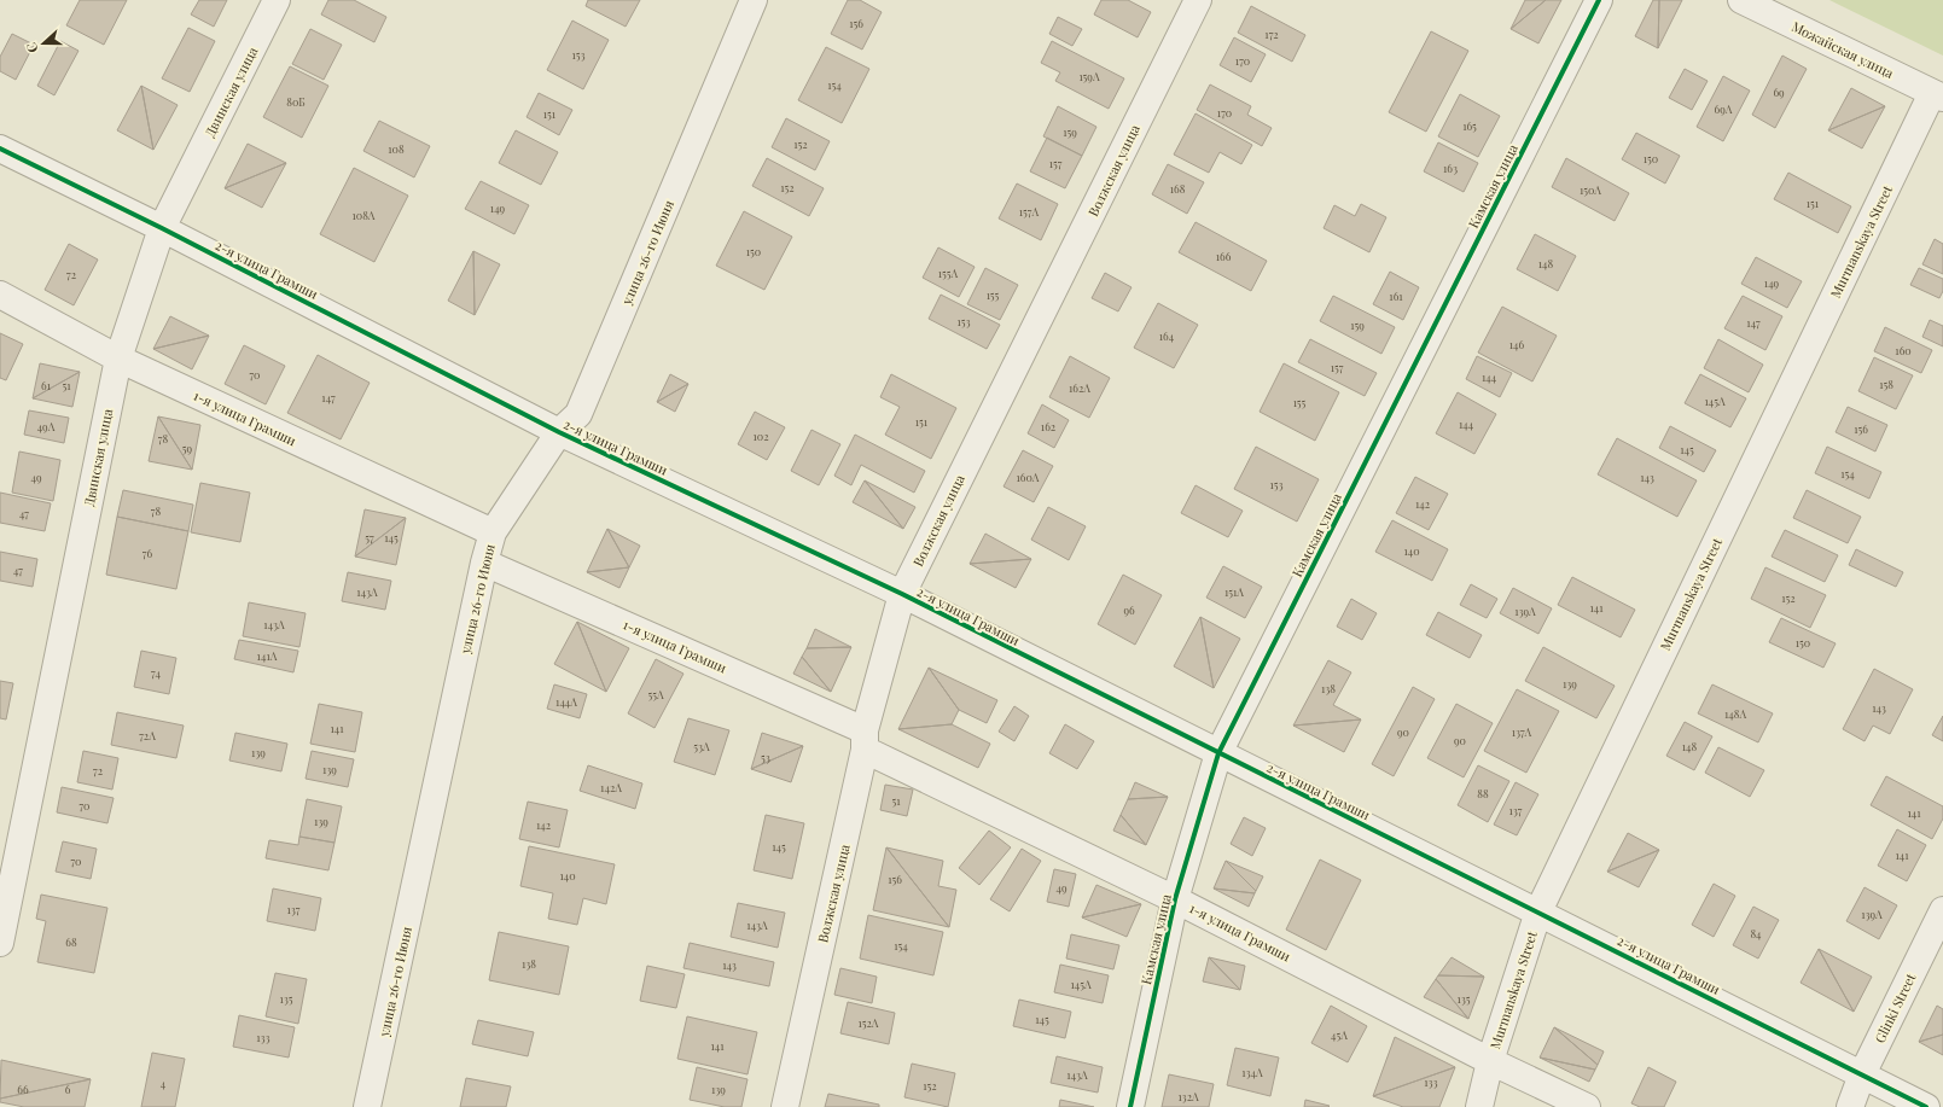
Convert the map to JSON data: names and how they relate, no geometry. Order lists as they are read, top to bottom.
{
  "streets": {
    "street": [
      "Можайская улица",
      "Двинская улица",
      "Волжская улица",
      "Камская улица",
      "Murmanskaya Street",
      "улица 26-го Июня",
      "2-я улица Грамши",
      "1-я улица Грамши",
      "Glinki Street"
    ]
  },
  "crossings": [
    ["Можайская улица", "Murmanskaya Street"],
    ["Двинская улица", "2-я улица Грамши"],
    ["Двинская улица", "1-я улица Грамши"],
    ["Волжская улица", "2-я улица Грамши"],
    ["Волжская улица", "1-я улица Грамши"],
    ["Камская улица", "2-я улица Грамши"],
    ["Камская улица", "1-я улица Грамши"],
    ["Murmanskaya Street", "2-я улица Грамши"],
    ["Murmanskaya Street", "1-я улица Грамши"],
    ["улица 26-го Июня", "2-я улица Грамши"],
    ["улица 26-го Июня", "1-я улица Грамши"],
    ["2-я улица Грамши", "Glinki Street"]
  ],
  "house_numbers": [
    "156",
    "172",
    "153",
    "170",
    "159А",
    "154",
    "69",
    "80Б",
    "69А",
    "170",
    "151",
    "165",
    "159",
    "152",
    "108",
    "150",
    "157",
    "163",
    "152",
    "168",
    "150А",
    "151",
    "149",
    "157А",
    "108А",
    "150",
    "166",
    "148",
    "155А",
    "72",
    "149",
    "155",
    "161",
    "153",
    "147",
    "159",
    "164",
    "146",
    "160",
    "157",
    "70",
    "144",
    "158",
    "61",
    "51",
    "162А",
    "147",
    "145А",
    "155",
    "151",
    "144",
    "49А",
    "162",
    "156",
    "102",
    "78",
    "59",
    "145",
    "154",
    "49",
    "160А",
    "143",
    "153",
    "142",
    "78",
    "47",
    "57",
    "145",
    "140",
    "76",
    "47",
    "143А",
    "151А",
    "152",
    "141",
    "96",
    "139А",
    "143А",
    "150",
    "141А",
    "74",
    "139",
    "138",
    "55А",
    "144А",
    "143",
    "148А",
    "141",
    "90",
    "137А",
    "72А",
    "90",
    "53А",
    "148",
    "139",
    "53",
    "139",
    "72",
    "142А",
    "88",
    "51",
    "70",
    "137",
    "141",
    "139",
    "142",
    "145",
    "141",
    "70",
    "140",
    "156",
    "49",
    "137",
    "139А",
    "143А",
    "84",
    "68",
    "154",
    "138",
    "143",
    "145А",
    "135",
    "135",
    "145",
    "152А",
    "45А",
    "133",
    "141",
    "134А",
    "143А",
    "133",
    "4",
    "152",
    "66",
    "6",
    "139",
    "132А"
  ],
  "north": "left"
}
